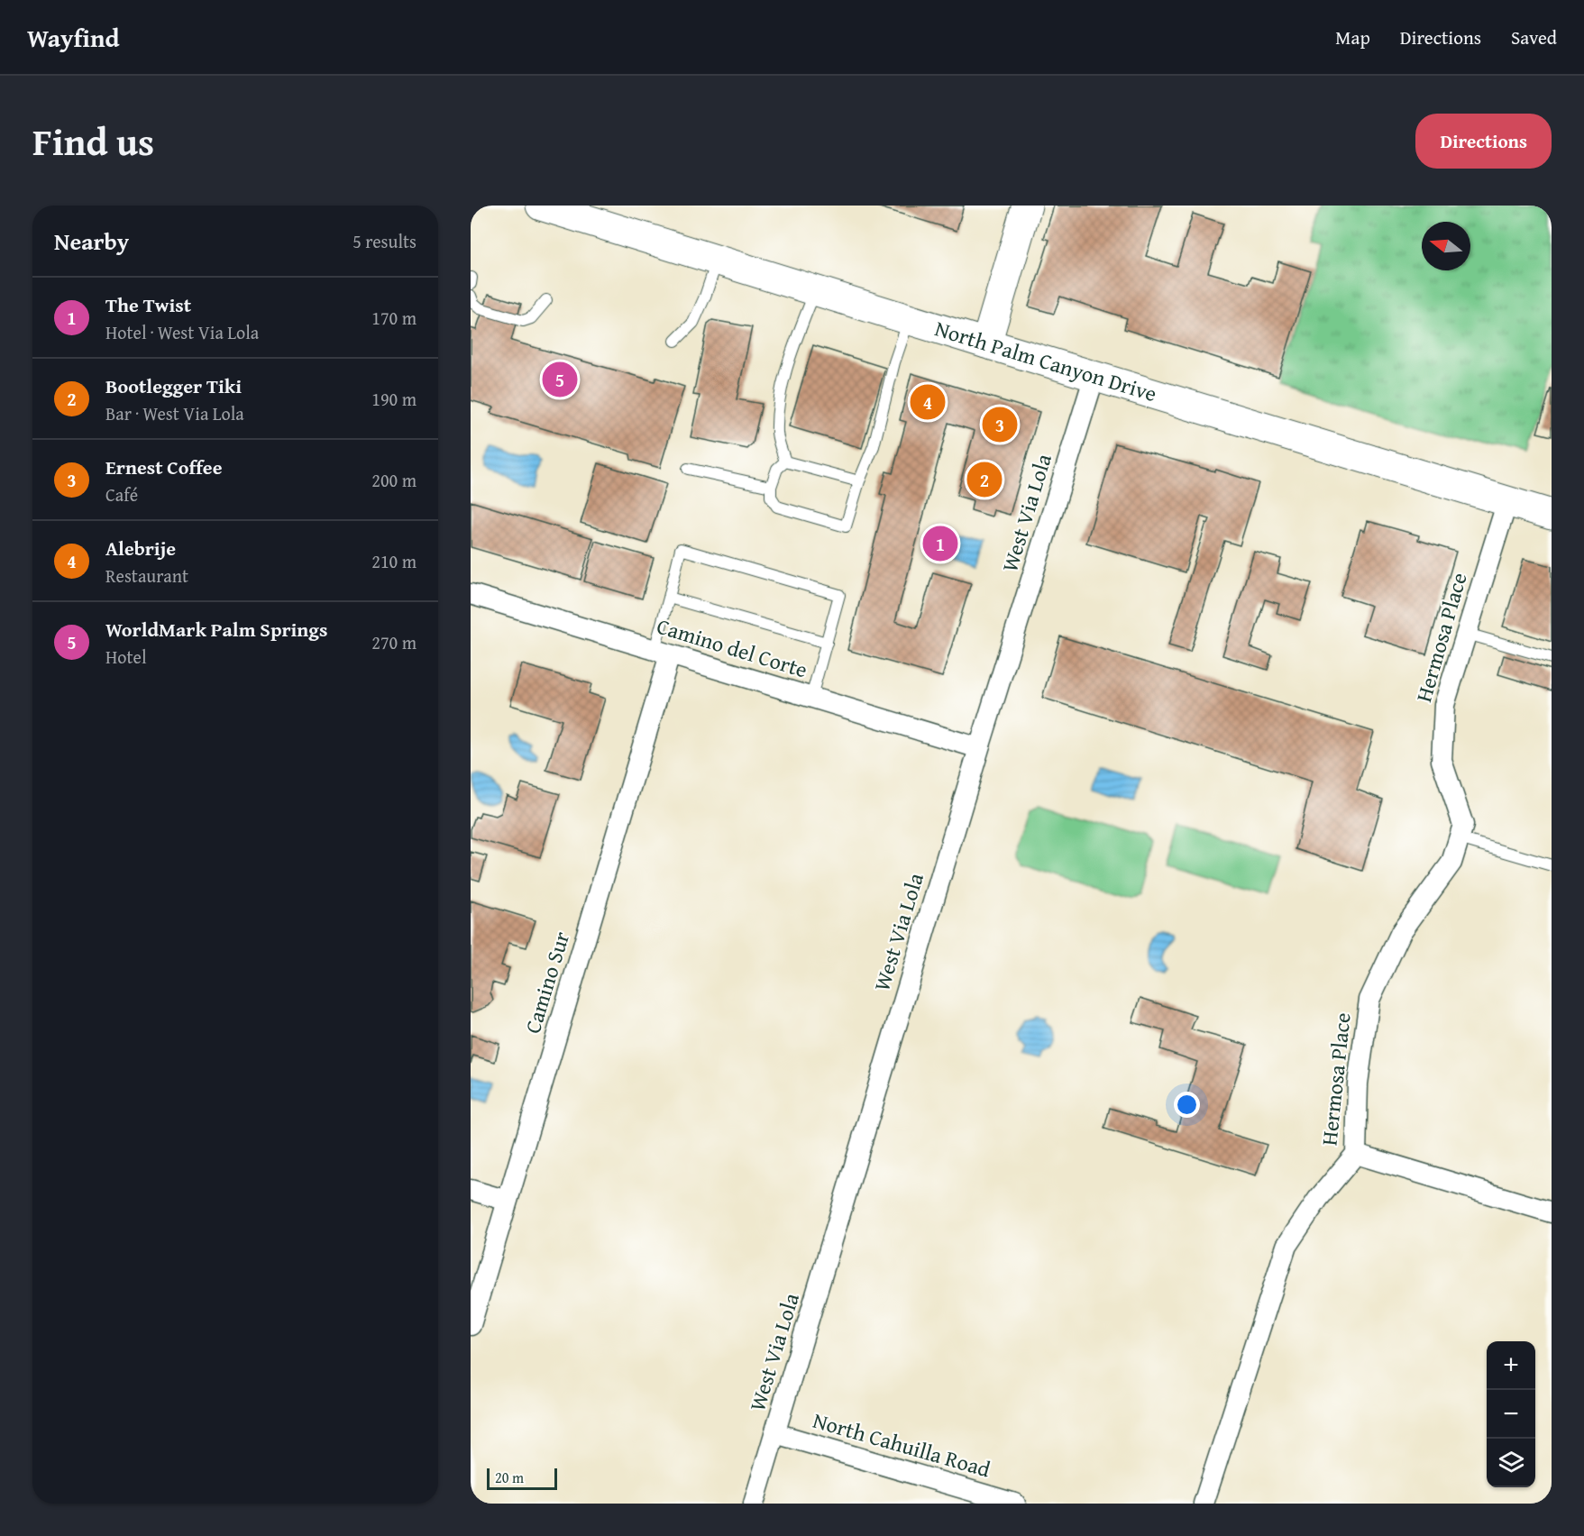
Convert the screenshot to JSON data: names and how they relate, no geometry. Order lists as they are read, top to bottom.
{
  "streets": {
    "main road": ["North Palm Canyon Drive"],
    "street": [
      "West Via Lola",
      "Hermosa Place",
      "Camino del Corte",
      "Camino Sur",
      "North Cahuilla Road"
    ]
  },
  "crossings": [
    ["North Palm Canyon Drive", "West Via Lola"],
    ["North Palm Canyon Drive", "Hermosa Place"],
    ["West Via Lola", "Camino del Corte"],
    ["West Via Lola", "North Cahuilla Road"],
    ["Camino del Corte", "Camino Sur"]
  ],
  "scale_bar": "20 m",
  "north": "left",
  "page": {
    "header": "Wayfind",
    "nav": ["Map", "Directions", "Saved"],
    "title": "Find us",
    "buttons": "Directions",
    "heading": ["Nearby", "5 results"],
    "list": [
      {
        "mark": "1",
        "name": "The Twist",
        "note": "Hotel · West Via Lola",
        "value": "170 m"
      },
      {
        "mark": "2",
        "name": "Bootlegger Tiki",
        "note": "Bar · West Via Lola",
        "value": "190 m"
      },
      {
        "mark": "3",
        "name": "Ernest Coffee",
        "note": "Café",
        "value": "200 m"
      },
      {
        "mark": "4",
        "name": "Alebrije",
        "note": "Restaurant",
        "value": "210 m"
      },
      {
        "mark": "5",
        "name": "WorldMark Palm Springs",
        "note": "Hotel",
        "value": "270 m"
      }
    ],
    "pins": [
      "5",
      "4",
      "3",
      "2",
      "1"
    ],
    "map_buttons": ["+", "−"],
    "scale": "20 m"
  }
}
